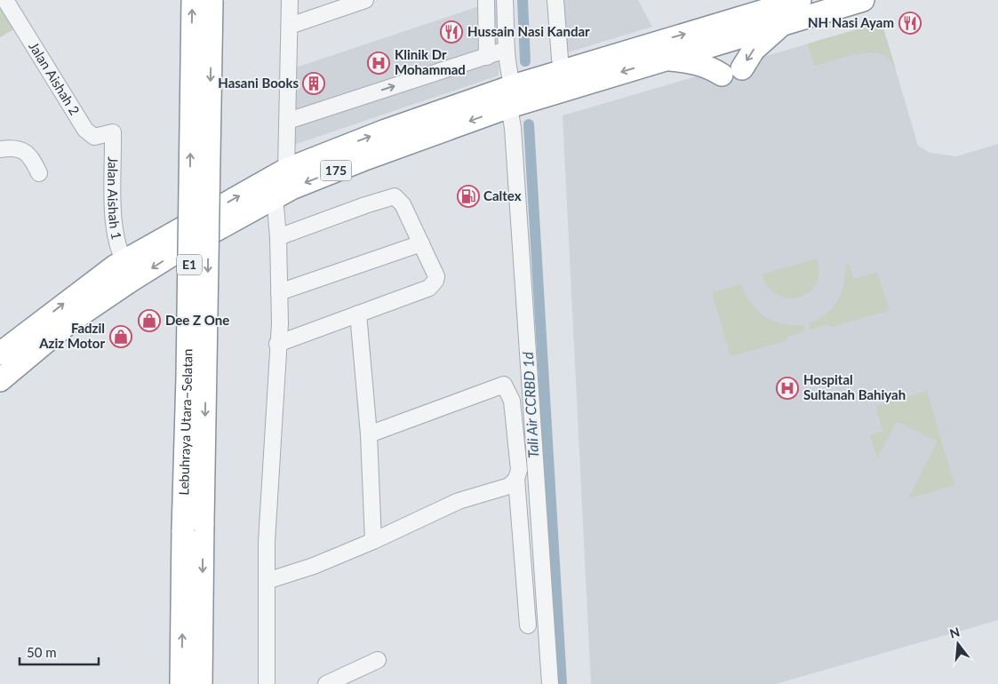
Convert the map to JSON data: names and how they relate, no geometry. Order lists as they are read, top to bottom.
{
  "streets": {
    "highway": ["175", "E1", "Lebuhraya Utara–Selatan"],
    "street": ["Jalan Aishah 2", "Jalan Aishah 1"]
  },
  "crossings": [
    ["Jalan Aishah 2", "Jalan Aishah 1"],
    ["175", "Jalan Aishah 1"]
  ],
  "water": ["Tali Air CCRBD 1d"],
  "places": {
    "restaurant": ["NH Nasi Ayam", "Hussain Nasi Kandar"],
    "hospital": ["Klinik Dr Mohammad", "Hospital Sultanah Bahiyah"],
    "building": ["Hasani Books"],
    "fuel station": ["Caltex"],
    "shop": ["Dee Z One", "Fadzil Aziz Motor"]
  },
  "scale_bar": "50 m",
  "north": "top"
}
